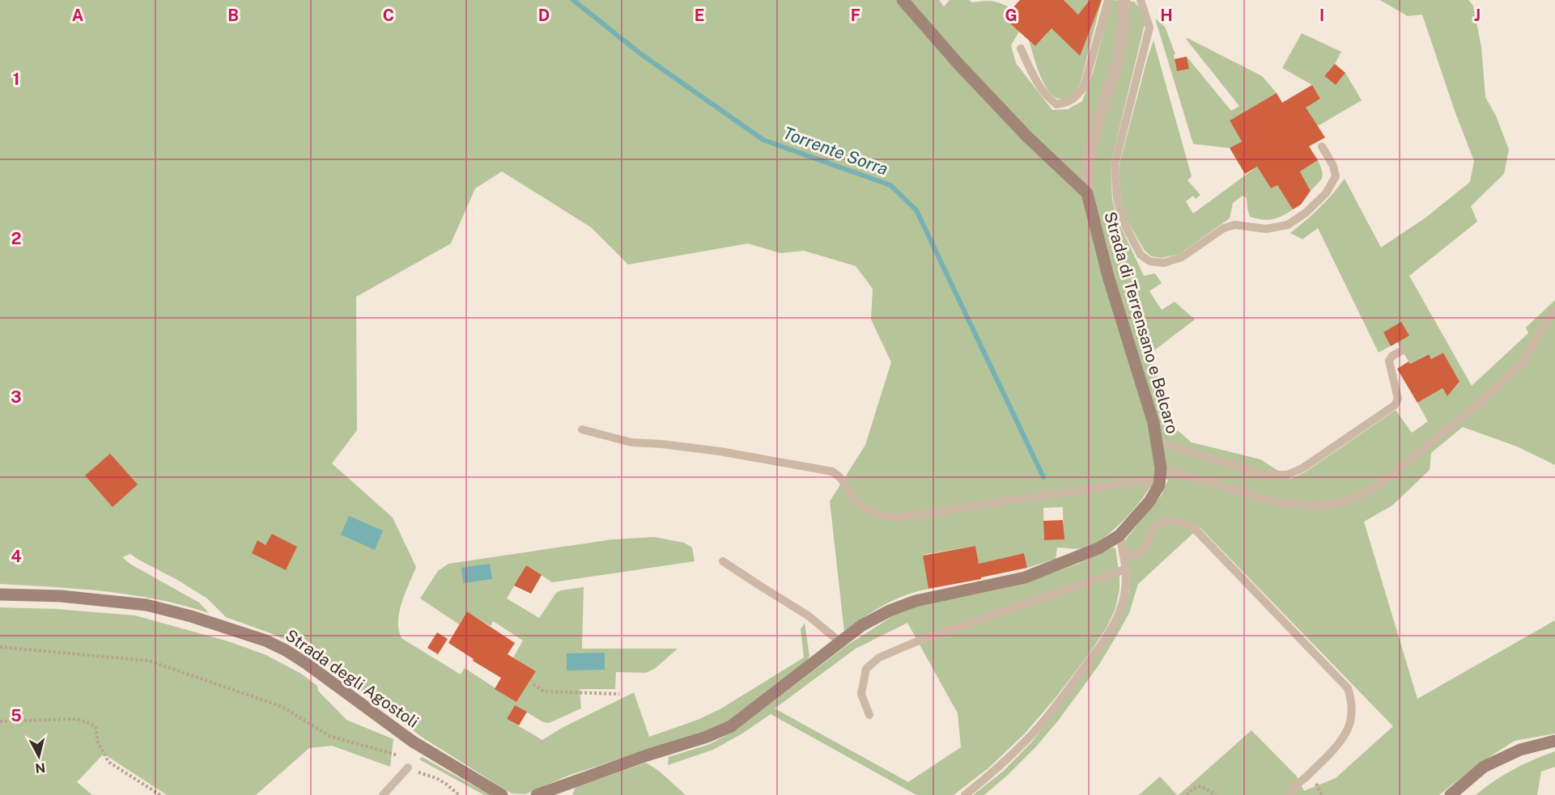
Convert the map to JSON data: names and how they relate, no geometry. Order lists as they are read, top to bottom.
{
  "streets": {
    "street": ["Strada di Terrensano e Belcaro", "Strada degli Agostoli"]
  },
  "water": ["Torrente Sorra"],
  "north": "bottom",
  "grid": {
    "columns": [
      "A",
      "B",
      "C",
      "D",
      "E",
      "F",
      "G",
      "H",
      "I",
      "J"
    ],
    "rows": [
      "1",
      "2",
      "3",
      "4",
      "5"
    ]
  }
}
